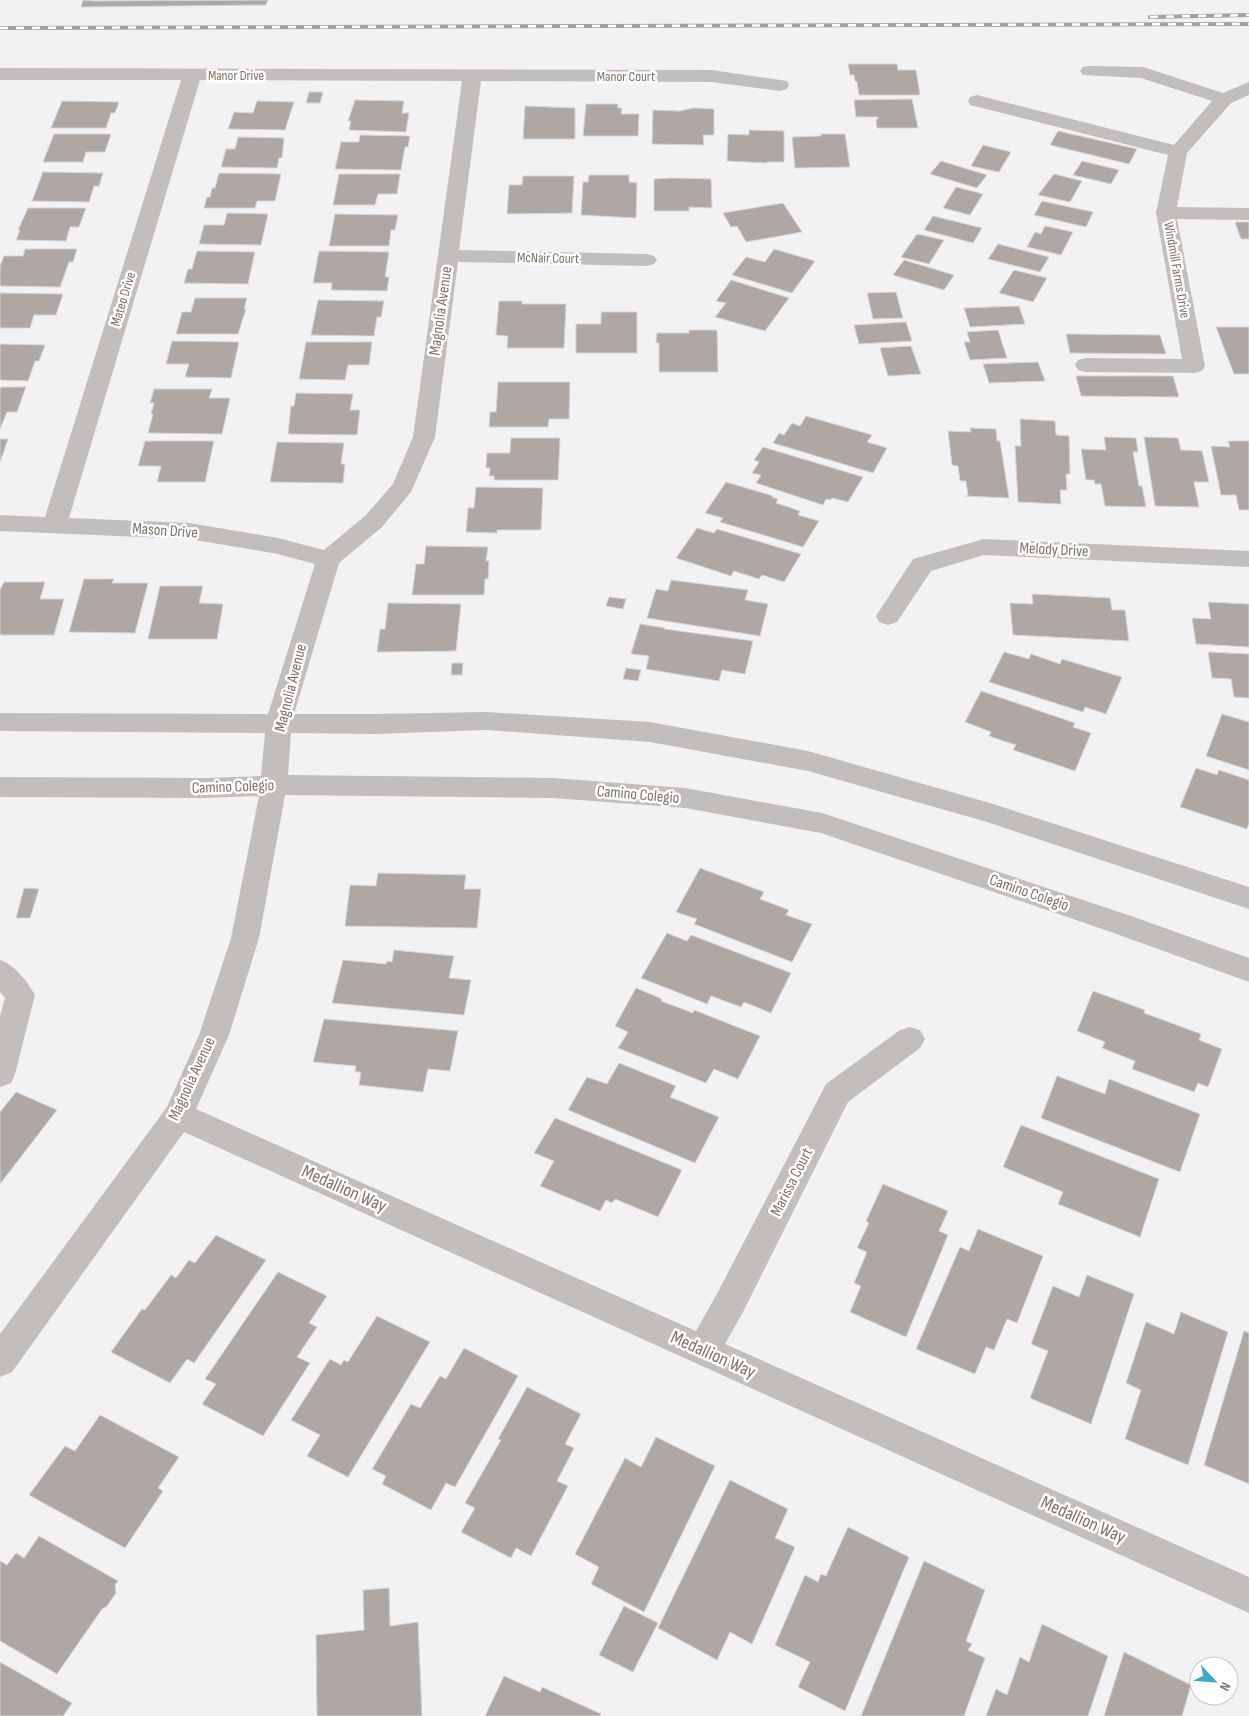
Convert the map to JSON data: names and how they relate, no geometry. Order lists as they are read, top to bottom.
{
  "streets": {
    "street": [
      "Manor Drive",
      "Manor Court",
      "McNair Court",
      "Windmill Farms Drive",
      "Mateo Drive",
      "Magnolia Avenue",
      "Mason Drive",
      "Melody Drive",
      "Camino Colegio",
      "Marissa Court",
      "Medallion Way"
    ]
  },
  "crossings": [
    ["Manor Drive", "Manor Court"],
    ["Manor Drive", "Mateo Drive"],
    ["Manor Drive", "Magnolia Avenue"],
    ["Manor Court", "Magnolia Avenue"],
    ["McNair Court", "Magnolia Avenue"],
    ["Mateo Drive", "Mason Drive"],
    ["Magnolia Avenue", "Mason Drive"],
    ["Magnolia Avenue", "Camino Colegio"],
    ["Magnolia Avenue", "Medallion Way"],
    ["Marissa Court", "Medallion Way"]
  ],
  "north": "bottom right"
}
